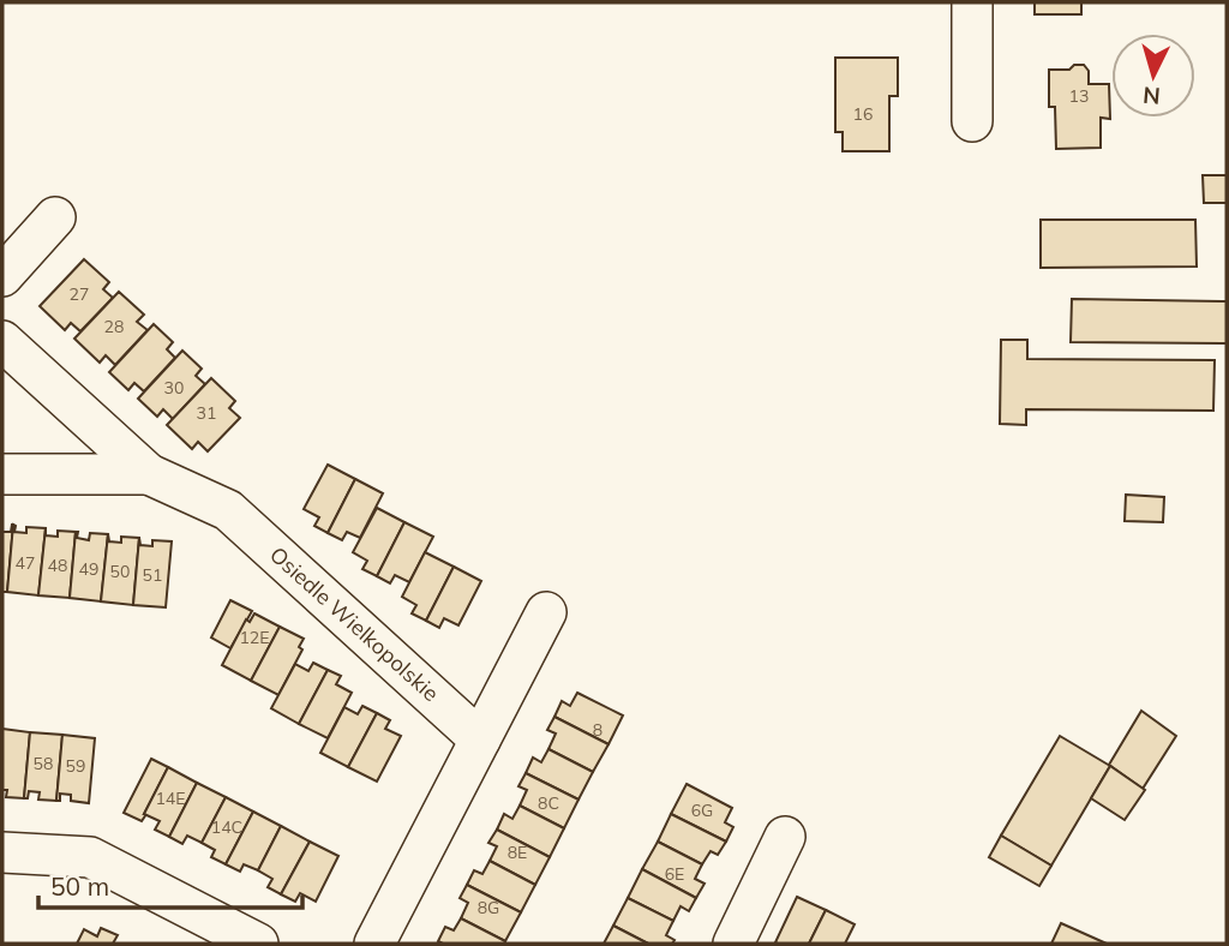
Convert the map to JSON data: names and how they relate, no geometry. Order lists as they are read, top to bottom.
{
  "streets": {
    "street": ["Osiedle Wielkopolskie"]
  },
  "house_numbers": [
    "13",
    "16",
    "27",
    "28",
    "30",
    "31",
    "47",
    "48",
    "49",
    "50",
    "51",
    "12E",
    "8",
    "58",
    "59",
    "14E",
    "8C",
    "6G",
    "14C",
    "8E",
    "6E",
    "8G"
  ],
  "scale_bar": "50 m",
  "north": "bottom"
}
